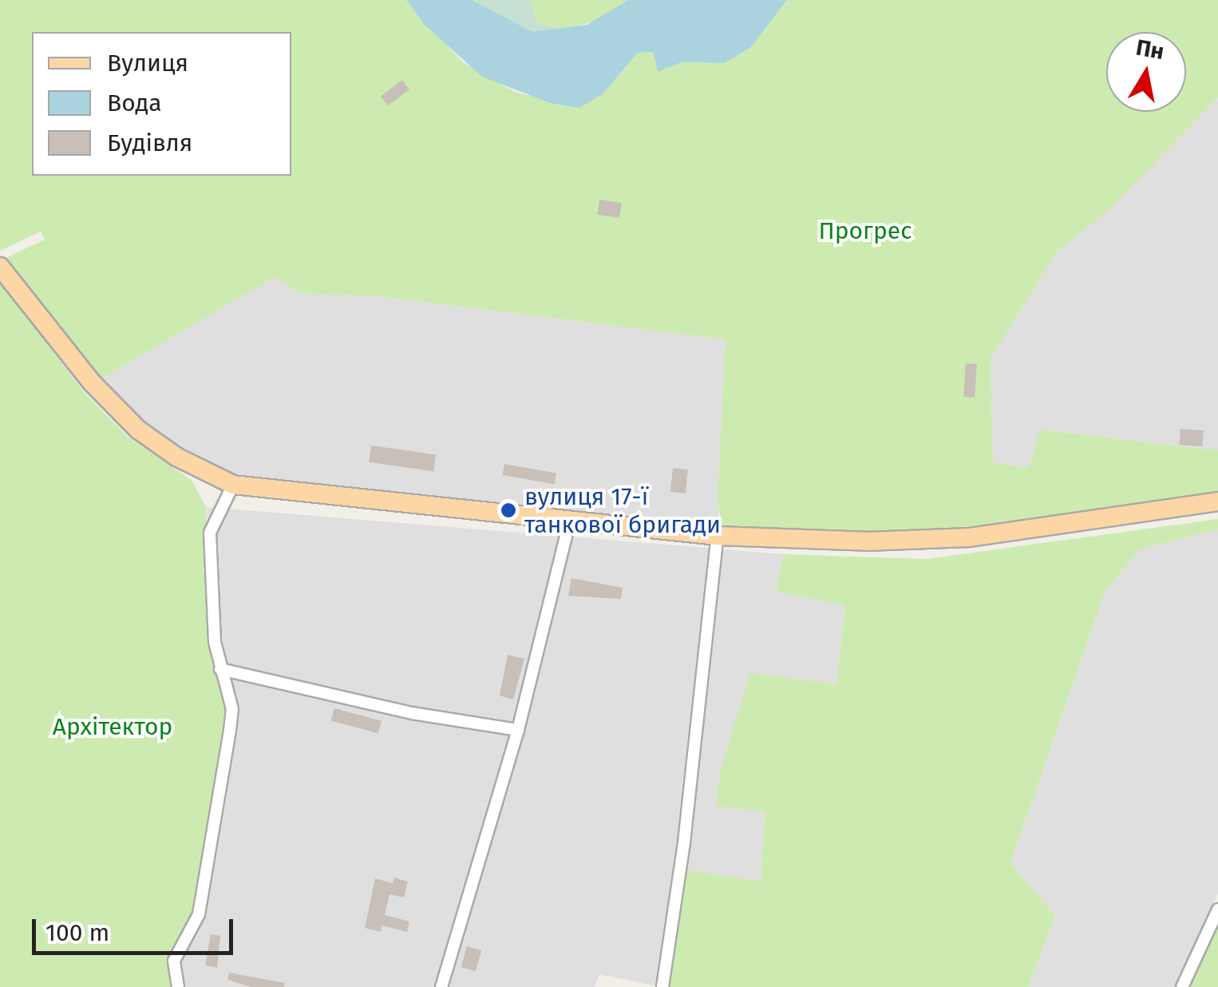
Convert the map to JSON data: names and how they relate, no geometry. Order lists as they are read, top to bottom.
{
  "parks": ["Прогрес", "Архітектор"],
  "places": ["вулиця 17-ї танкової бригади"],
  "legend": ["Вулиця", "Вода", "Будівля"],
  "scale_bar": "100 m",
  "north": "top"
}
